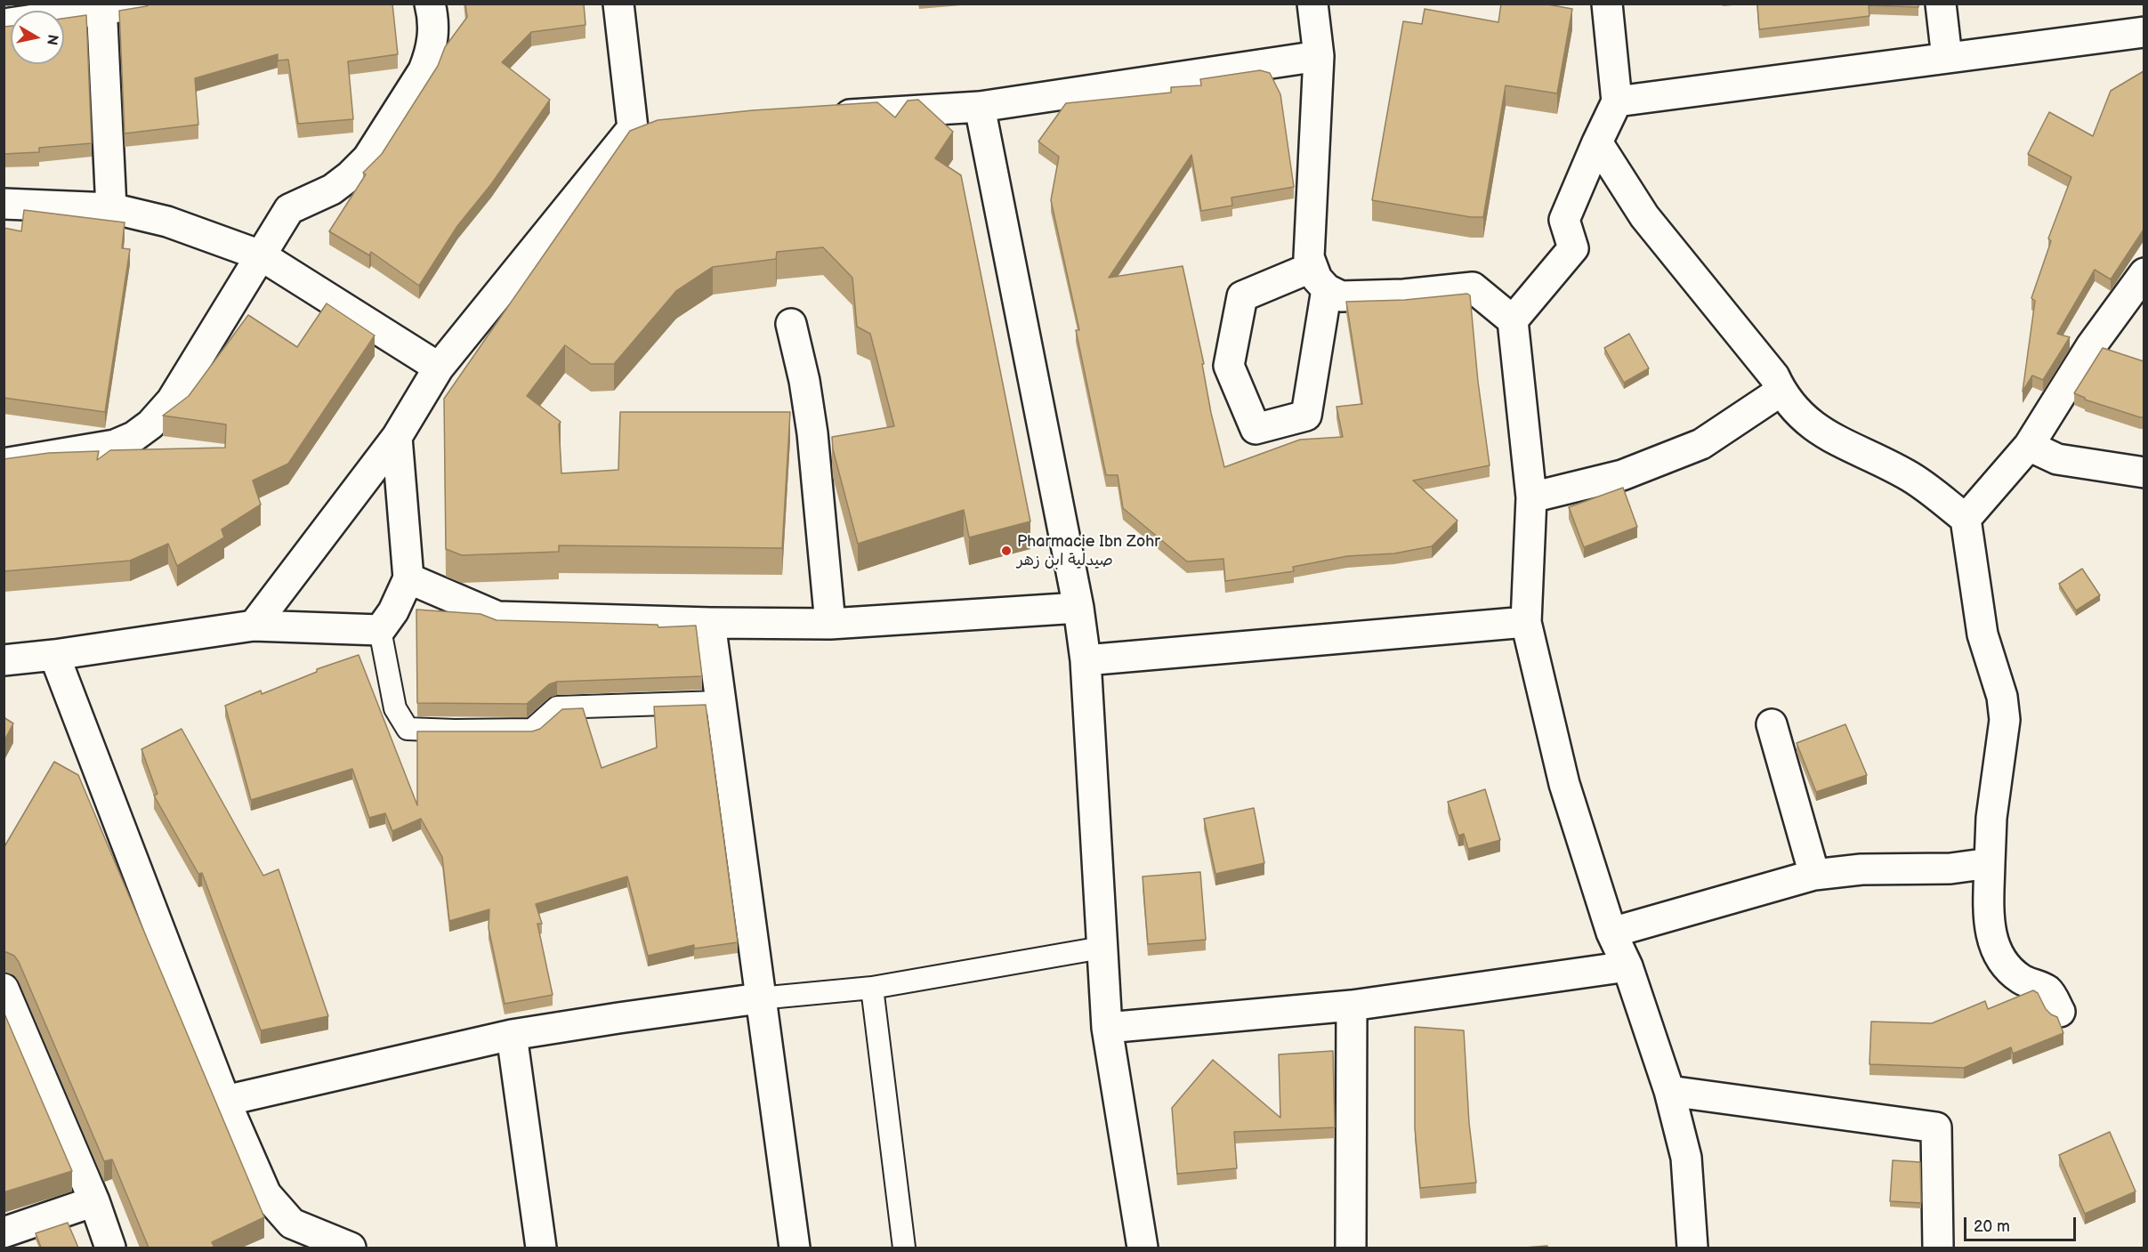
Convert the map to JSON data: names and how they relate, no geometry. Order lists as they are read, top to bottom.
{
  "places": ["Pharmacie Ibn Zohr صيدلية ابن زهر"],
  "scale_bar": "20 m",
  "north": "right"
}
